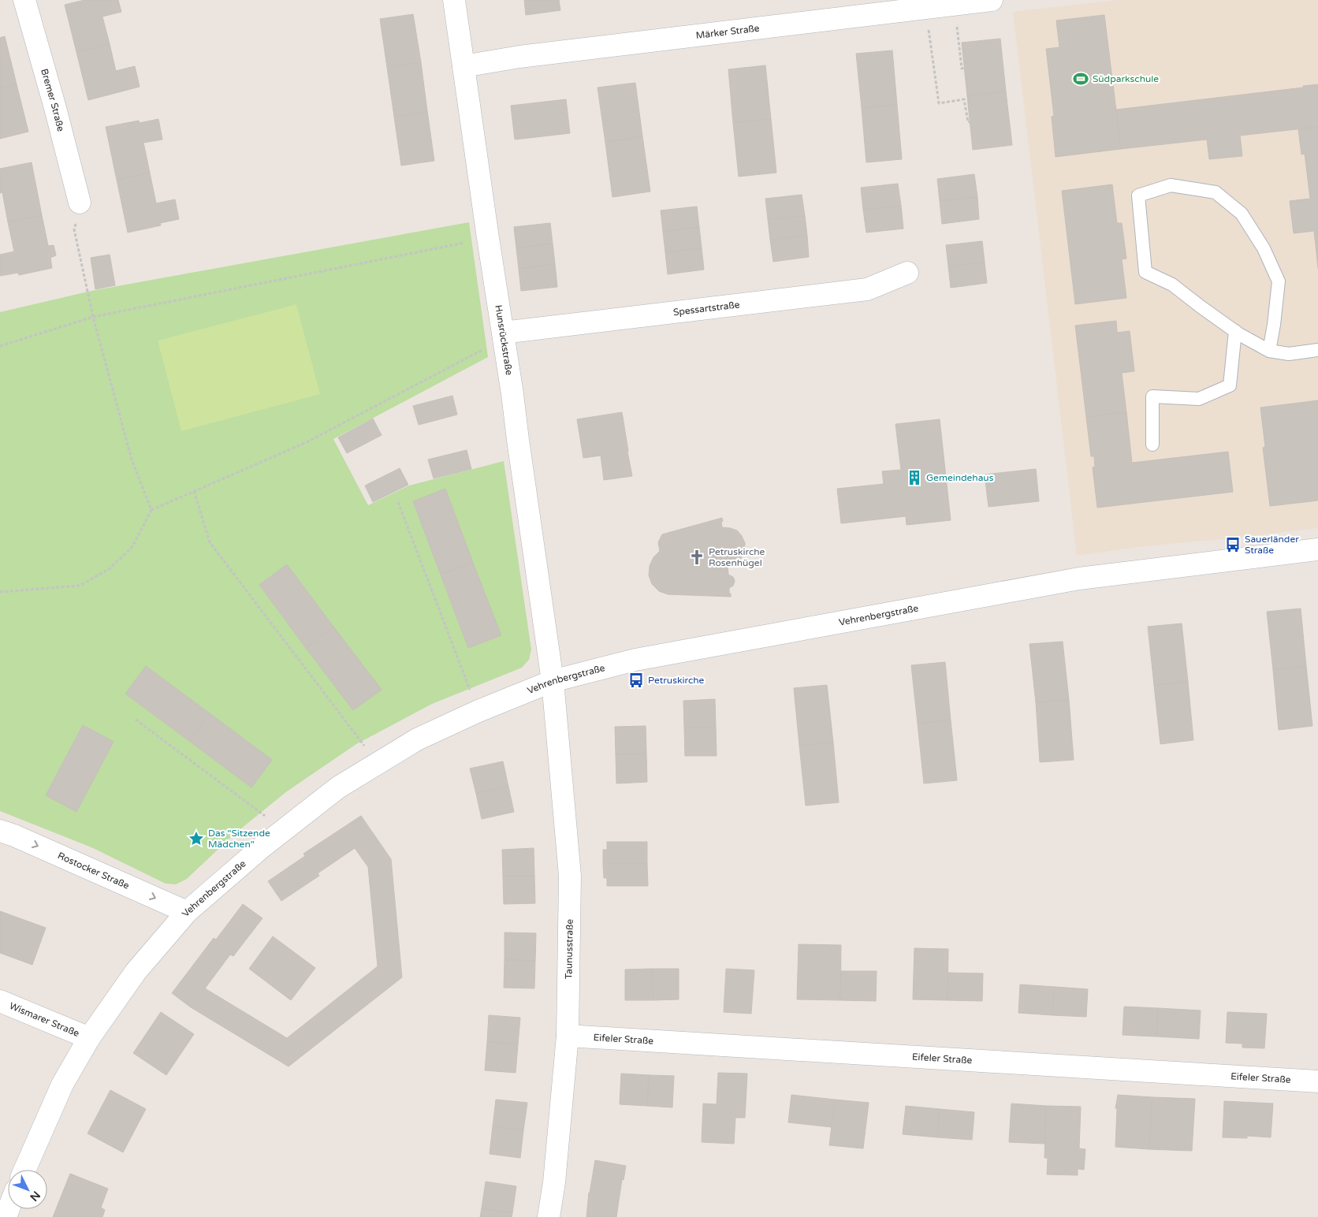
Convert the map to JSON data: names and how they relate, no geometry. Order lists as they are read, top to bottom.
{
  "streets": {
    "street": [
      "Märker Straße",
      "Bremer Straße",
      "Spessartstraße",
      "Hunsrückstraße",
      "Vehrenbergstraße",
      "Rostocker Straße",
      "Taunusstraße",
      "Wismarer Straße",
      "Eifeler Straße"
    ]
  },
  "crossings": [
    ["Märker Straße", "Hunsrückstraße"],
    ["Spessartstraße", "Hunsrückstraße"],
    ["Hunsrückstraße", "Vehrenbergstraße"],
    ["Hunsrückstraße", "Taunusstraße"],
    ["Vehrenbergstraße", "Rostocker Straße"],
    ["Vehrenbergstraße", "Taunusstraße"],
    ["Vehrenbergstraße", "Wismarer Straße"],
    ["Taunusstraße", "Eifeler Straße"]
  ],
  "one_way": ["Rostocker Straße"],
  "places": {
    "sports": ["Südparkschule"],
    "building": ["Gemeindehaus"],
    "bus stop": ["Sauerländer Straße", "Petruskirche"],
    "church": ["Petruskirche Rosenhügel"],
    "place": ["Das \"Sitzende Mädchen\""]
  },
  "north": "bottom right"
}
